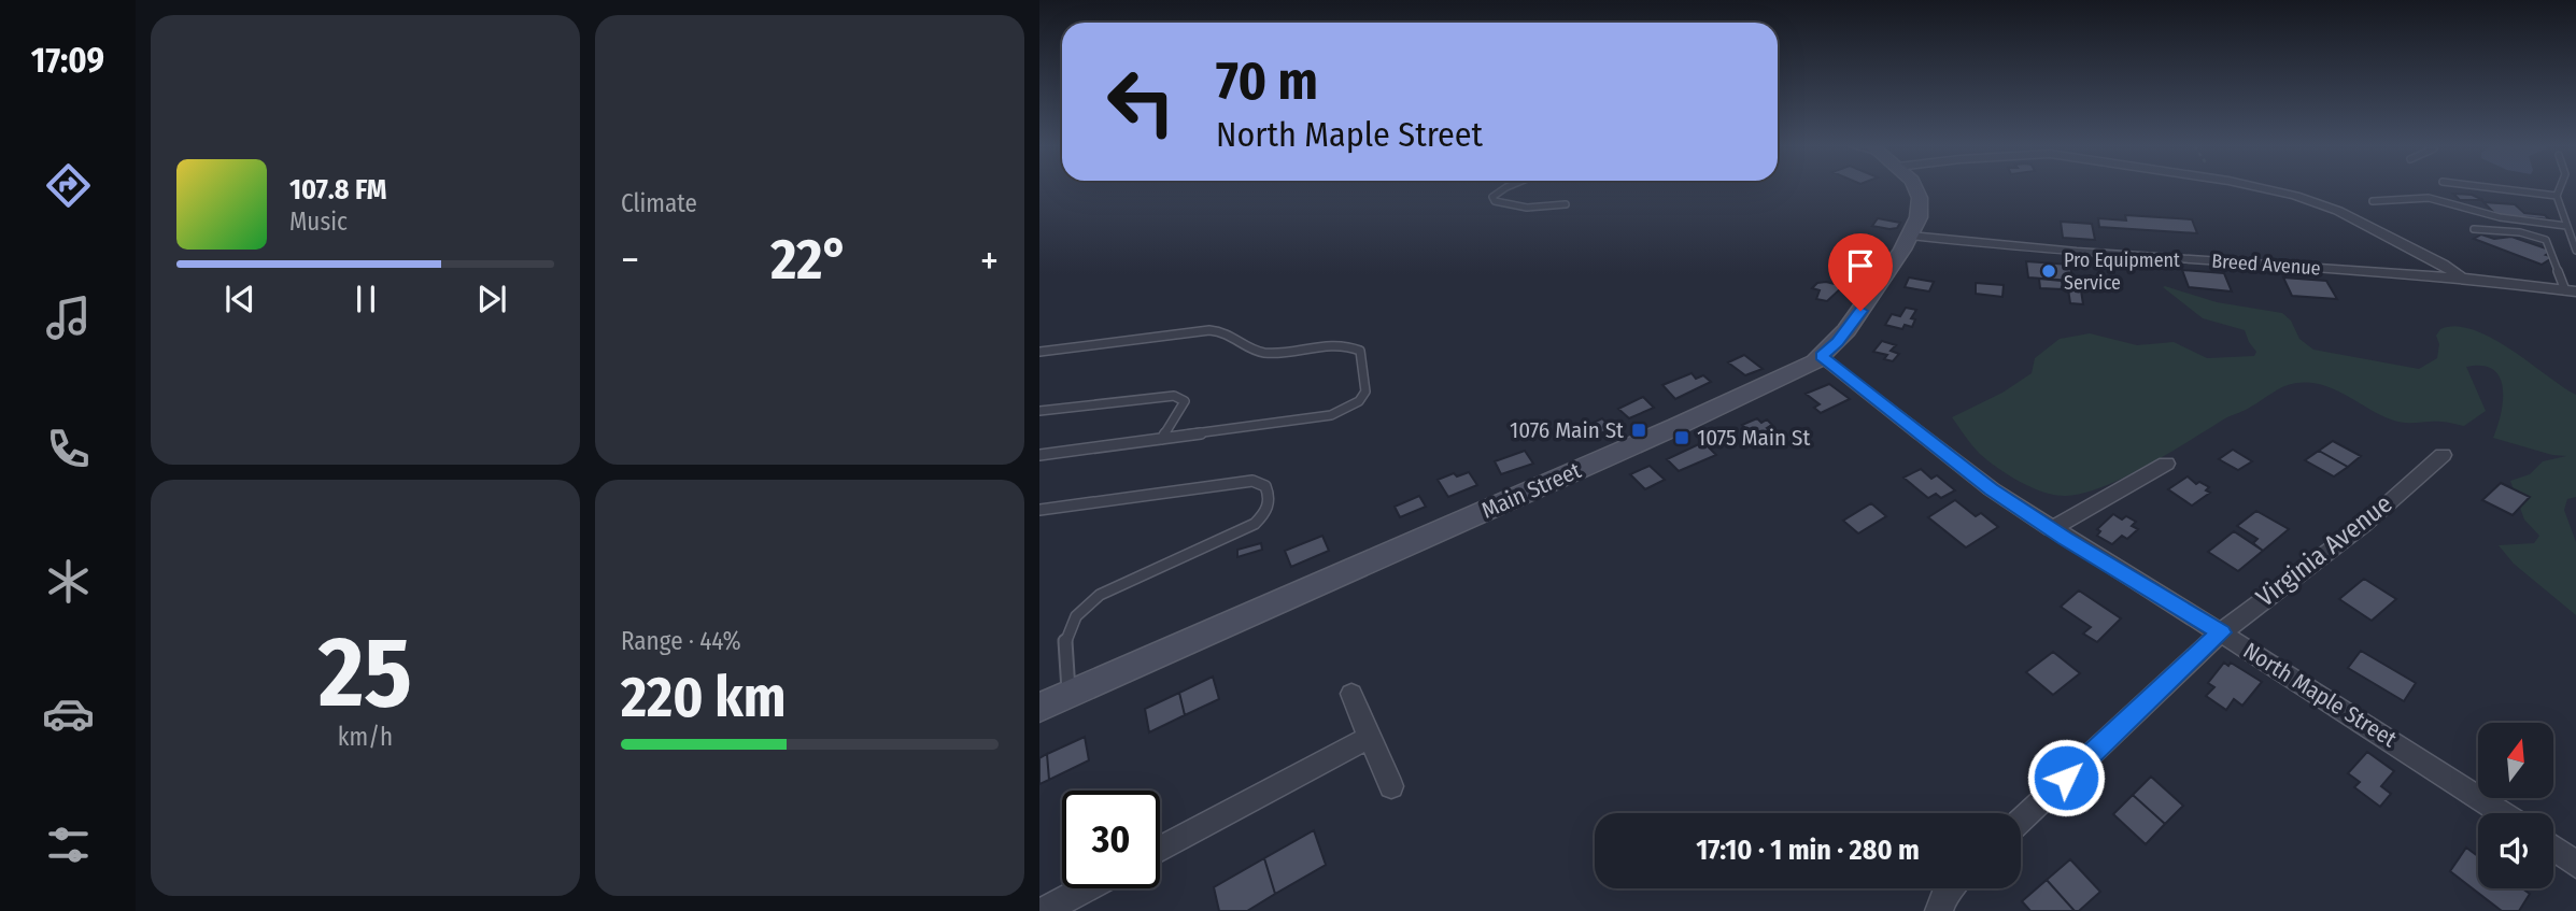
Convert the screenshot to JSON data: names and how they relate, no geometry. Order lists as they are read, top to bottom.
{
  "streets": {
    "main road": ["Main Street"],
    "street": ["Breed Avenue", "Virginia Avenue", "North Maple Street"]
  },
  "crossings": [
    ["Breed Avenue", "Main Street"],
    ["Main Street", "North Maple Street"],
    ["Virginia Avenue", "North Maple Street"]
  ],
  "places": {
    "other": ["Pro Equipment Service"],
    "transit": ["1076 Main St", "1075 Main St"]
  },
  "north": "top",
  "page": {
    "tabs": "17:09",
    "tile": [
      "Climate",
      ["25", "km/h"],
      ["Range · 44%", "220 km"]
    ],
    "turn": ["70 m", "North Maple Street"],
    "song": ["107.8 FM", "Music"],
    "heat": ["−", "22°", "+"],
    "limit": "30",
    "trip": "17:10 · 1 min · 280 m"
  }
}
